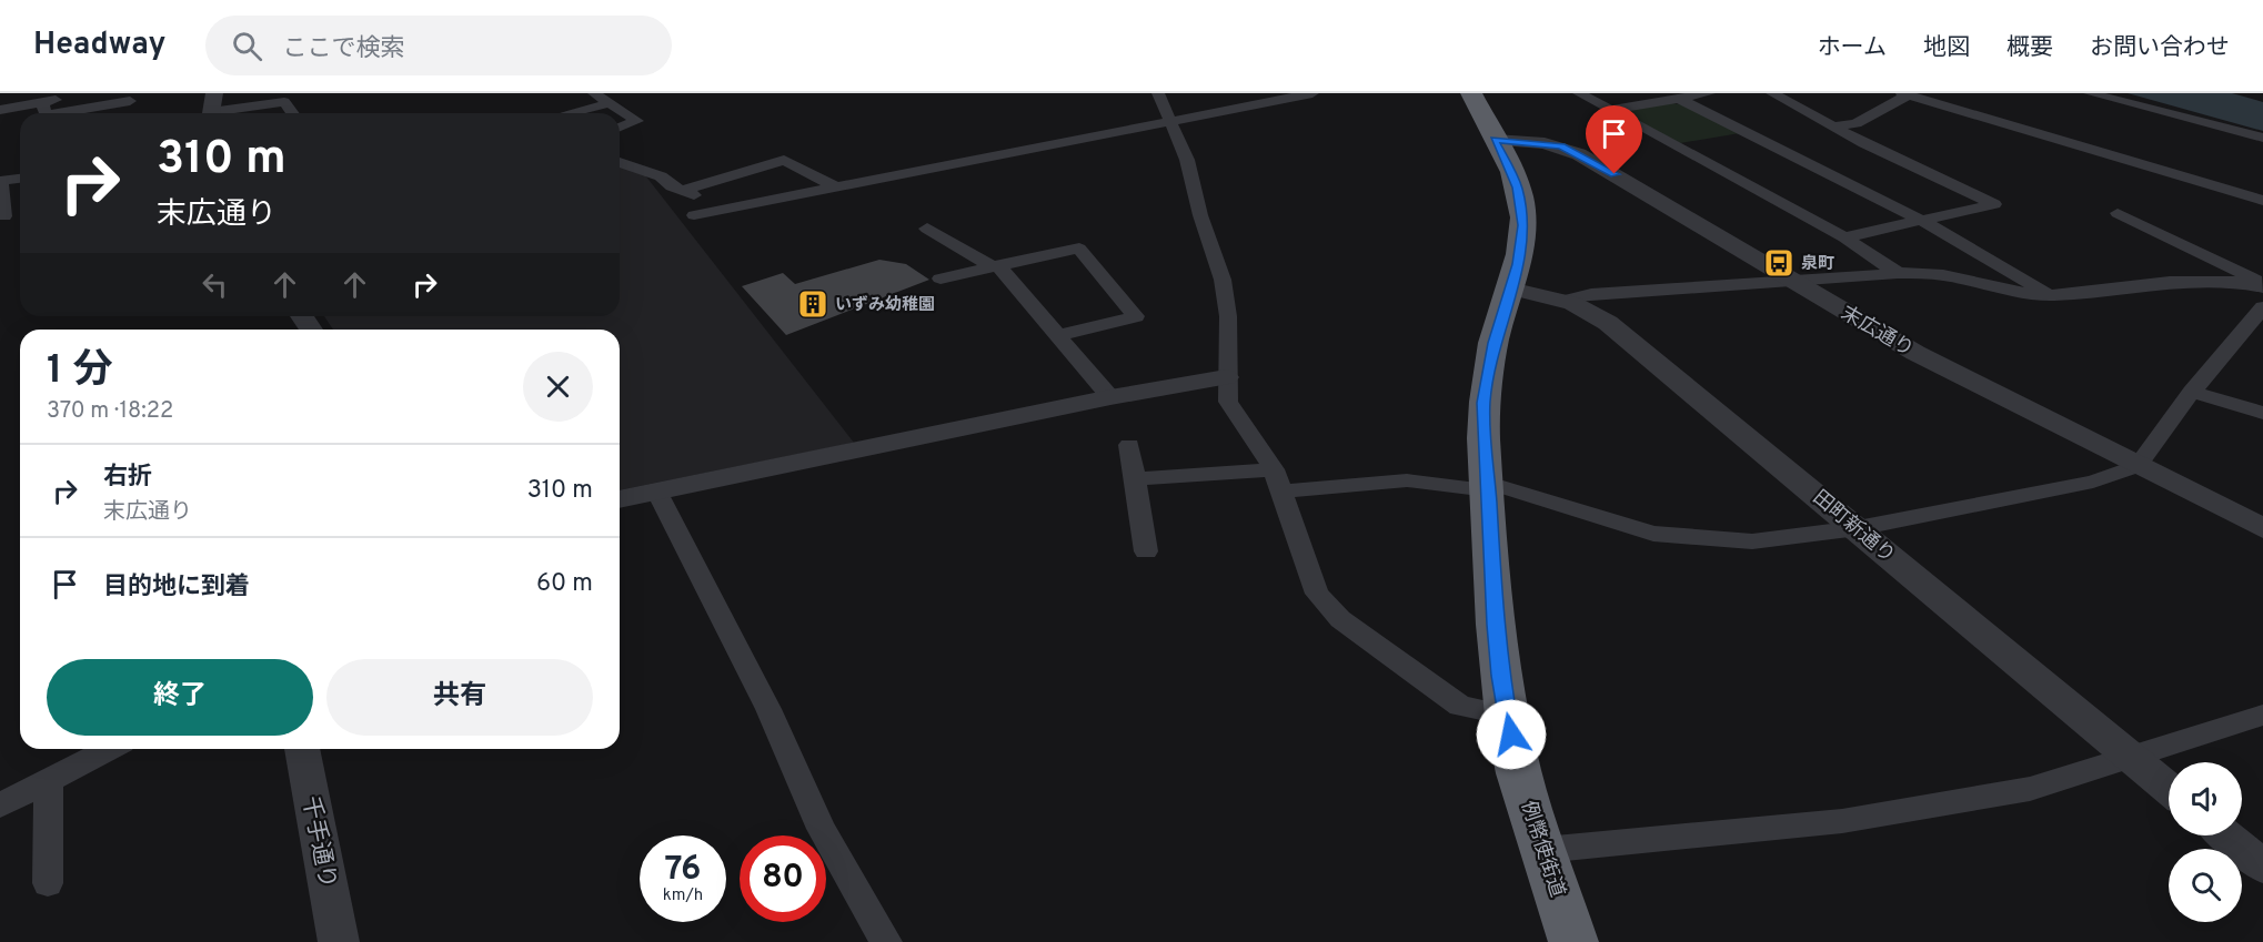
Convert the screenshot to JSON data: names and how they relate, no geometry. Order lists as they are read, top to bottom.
{
  "streets": {
    "highway": ["例幣使街道"],
    "street": ["末広通り", "田町新通り", "千手通り"]
  },
  "crossings": [
    ["末広通り", "例幣使街道"],
    ["田町新通り", "例幣使街道"]
  ],
  "places": {
    "bus stop": ["泉町"],
    "building": ["いずみ幼稚園"]
  },
  "page": {
    "header": "Headway",
    "search": "ここで検索",
    "nav": [
      "ホーム",
      "地図",
      "概要",
      "お問い合わせ"
    ],
    "turn": ["310 m", "末広通り"],
    "heading": ["1 分", "370 m · 18:22"],
    "list": [
      {
        "name": "右折",
        "note": "末広通り",
        "value": "310 m"
      },
      {
        "name": "目的地に到着",
        "value": "60 m"
      }
    ],
    "buttons": ["終了", "共有"],
    "speed": "76 km/h",
    "limit": "80"
  }
}
